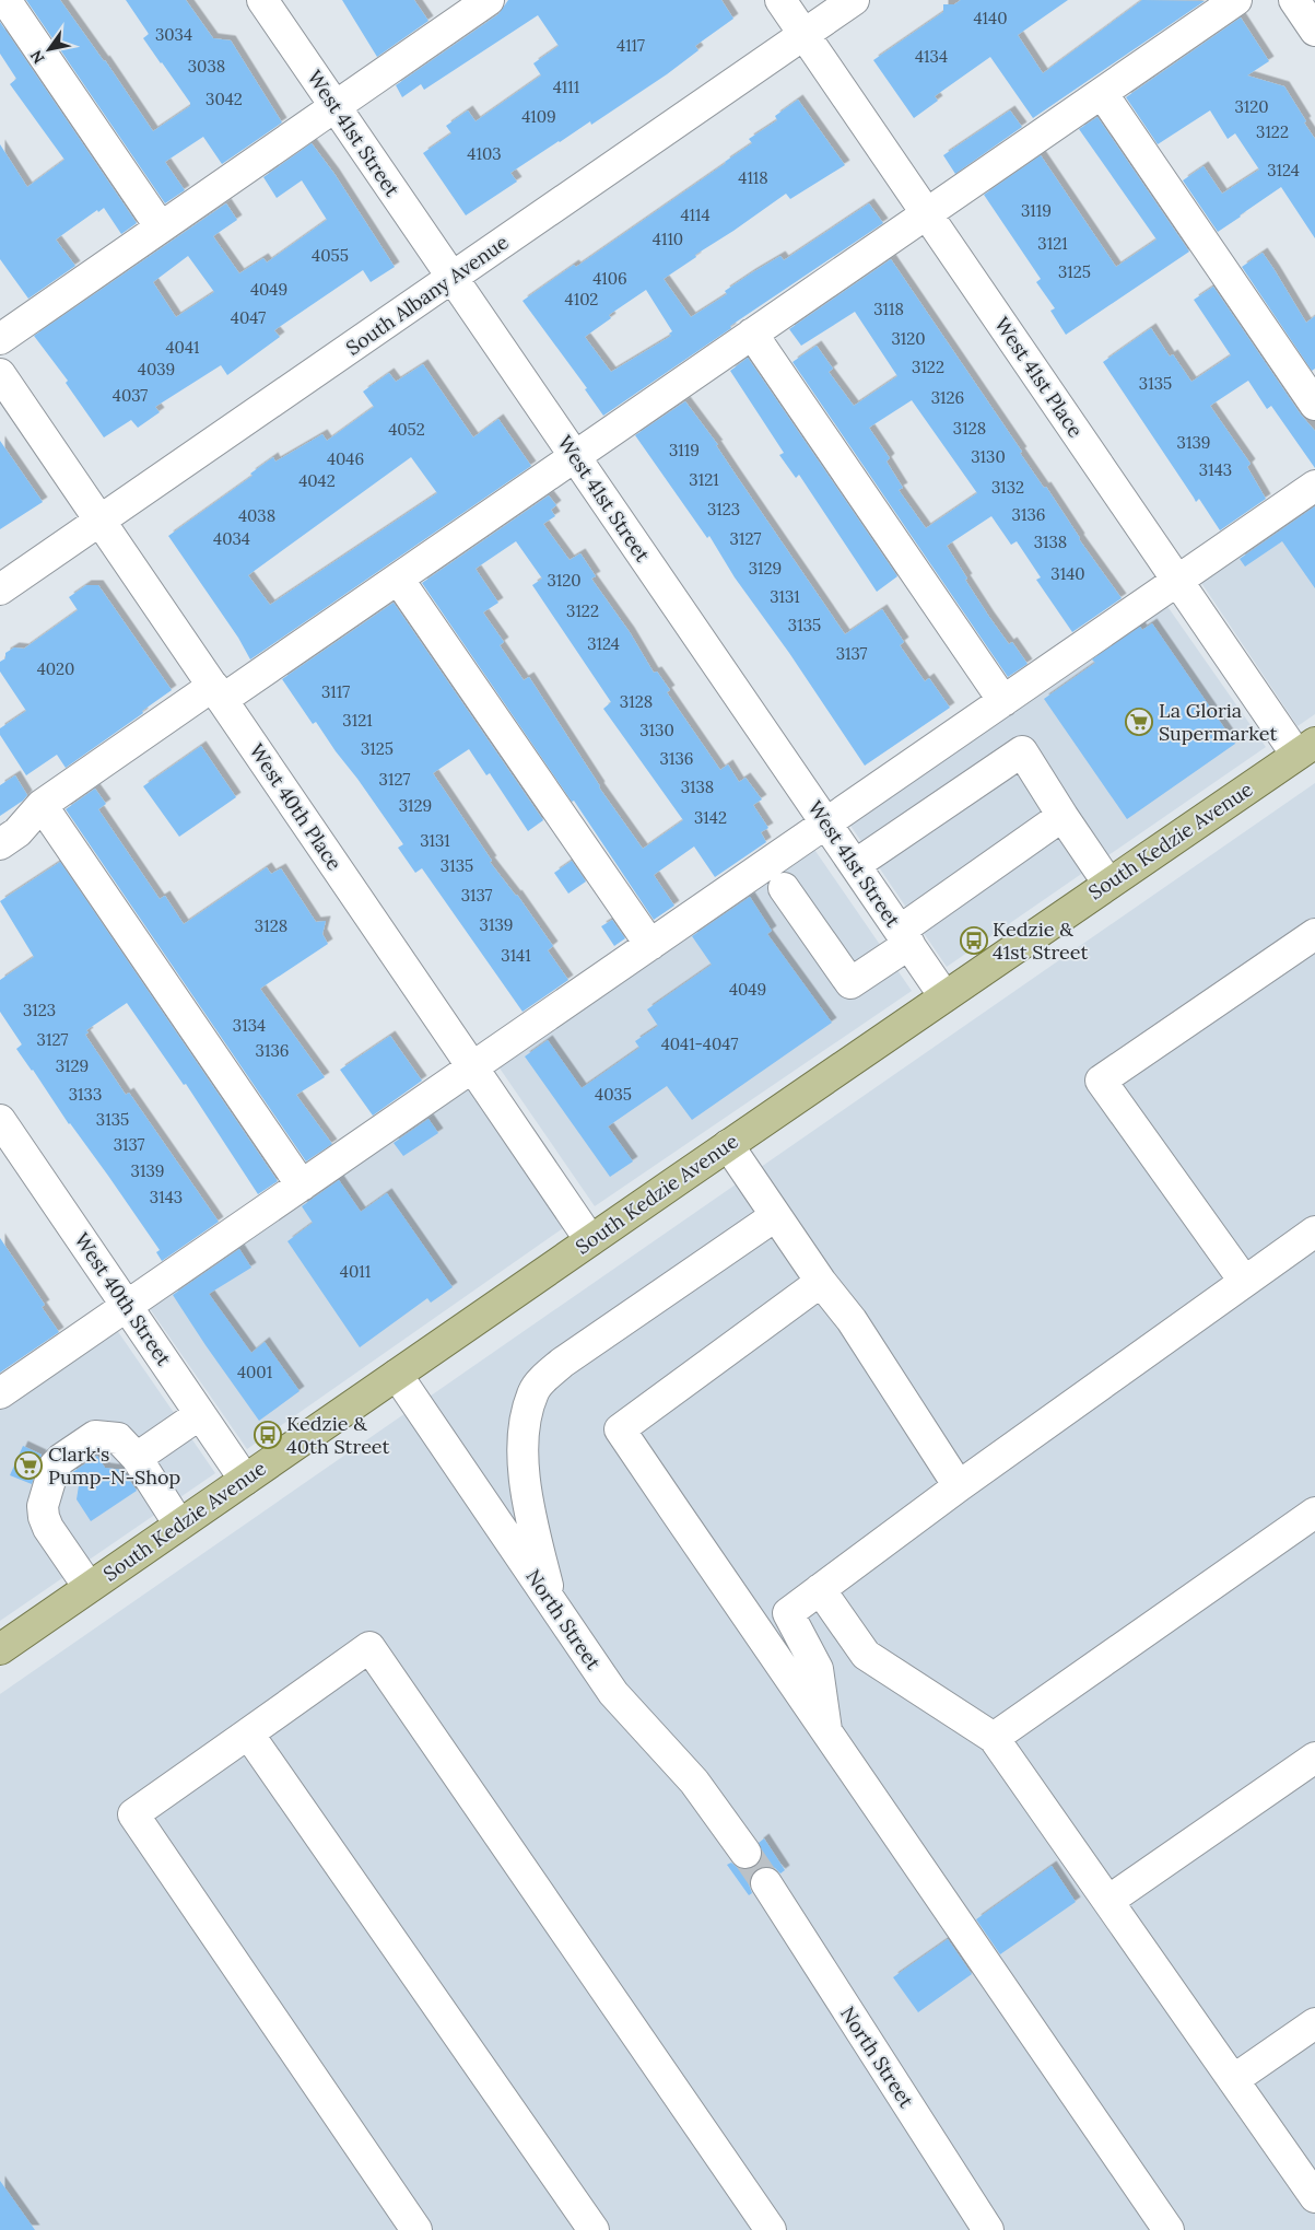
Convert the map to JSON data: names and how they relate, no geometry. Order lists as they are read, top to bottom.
{
  "streets": {
    "main road": ["South Kedzie Avenue"],
    "street": [
      "West 41st Street",
      "South Albany Avenue",
      "West 41st Place",
      "West 40th Place",
      "West 40th Street",
      "North Street"
    ]
  },
  "crossings": [
    ["West 41st Street", "South Albany Avenue"],
    ["West 41st Street", "South Kedzie Avenue"],
    ["South Albany Avenue", "West 41st Place"],
    ["South Albany Avenue", "West 40th Place"],
    ["West 41st Place", "South Kedzie Avenue"],
    ["West 40th Place", "South Kedzie Avenue"],
    ["South Kedzie Avenue", "West 40th Street"],
    ["South Kedzie Avenue", "North Street"]
  ],
  "places": {
    "supermarket": ["La Gloria Supermarket", "Clark's Pump-N-Shop"],
    "bus stop": ["Kedzie & 41st Street", "Kedzie & 40th Street"]
  },
  "house_numbers": [
    "4140",
    "3034",
    "4117",
    "4134",
    "3038",
    "4111",
    "3042",
    "3120",
    "4109",
    "3122",
    "4103",
    "3124",
    "4118",
    "3119",
    "4114",
    "4110",
    "3121",
    "4055",
    "3125",
    "4106",
    "4049",
    "4102",
    "3118",
    "4047",
    "3120",
    "4041",
    "3122",
    "4039",
    "3135",
    "4037",
    "3126",
    "3128",
    "4052",
    "3139",
    "3119",
    "3130",
    "4046",
    "3143",
    "3121",
    "4042",
    "3132",
    "3123",
    "3136",
    "4038",
    "4034",
    "3127",
    "3138",
    "3129",
    "3140",
    "3120",
    "3131",
    "3122",
    "3135",
    "3124",
    "3137",
    "4020",
    "3117",
    "3128",
    "3121",
    "3130",
    "3125",
    "3136",
    "3127",
    "3138",
    "3129",
    "3142",
    "3131",
    "3135",
    "3137",
    "3139",
    "3128",
    "3141",
    "4049",
    "3123",
    "3134",
    "3127",
    "4041-4047",
    "3136",
    "3129",
    "3133",
    "4035",
    "3135",
    "3137",
    "3139",
    "3143",
    "4011",
    "4001"
  ],
  "north": "bottom left"
}
